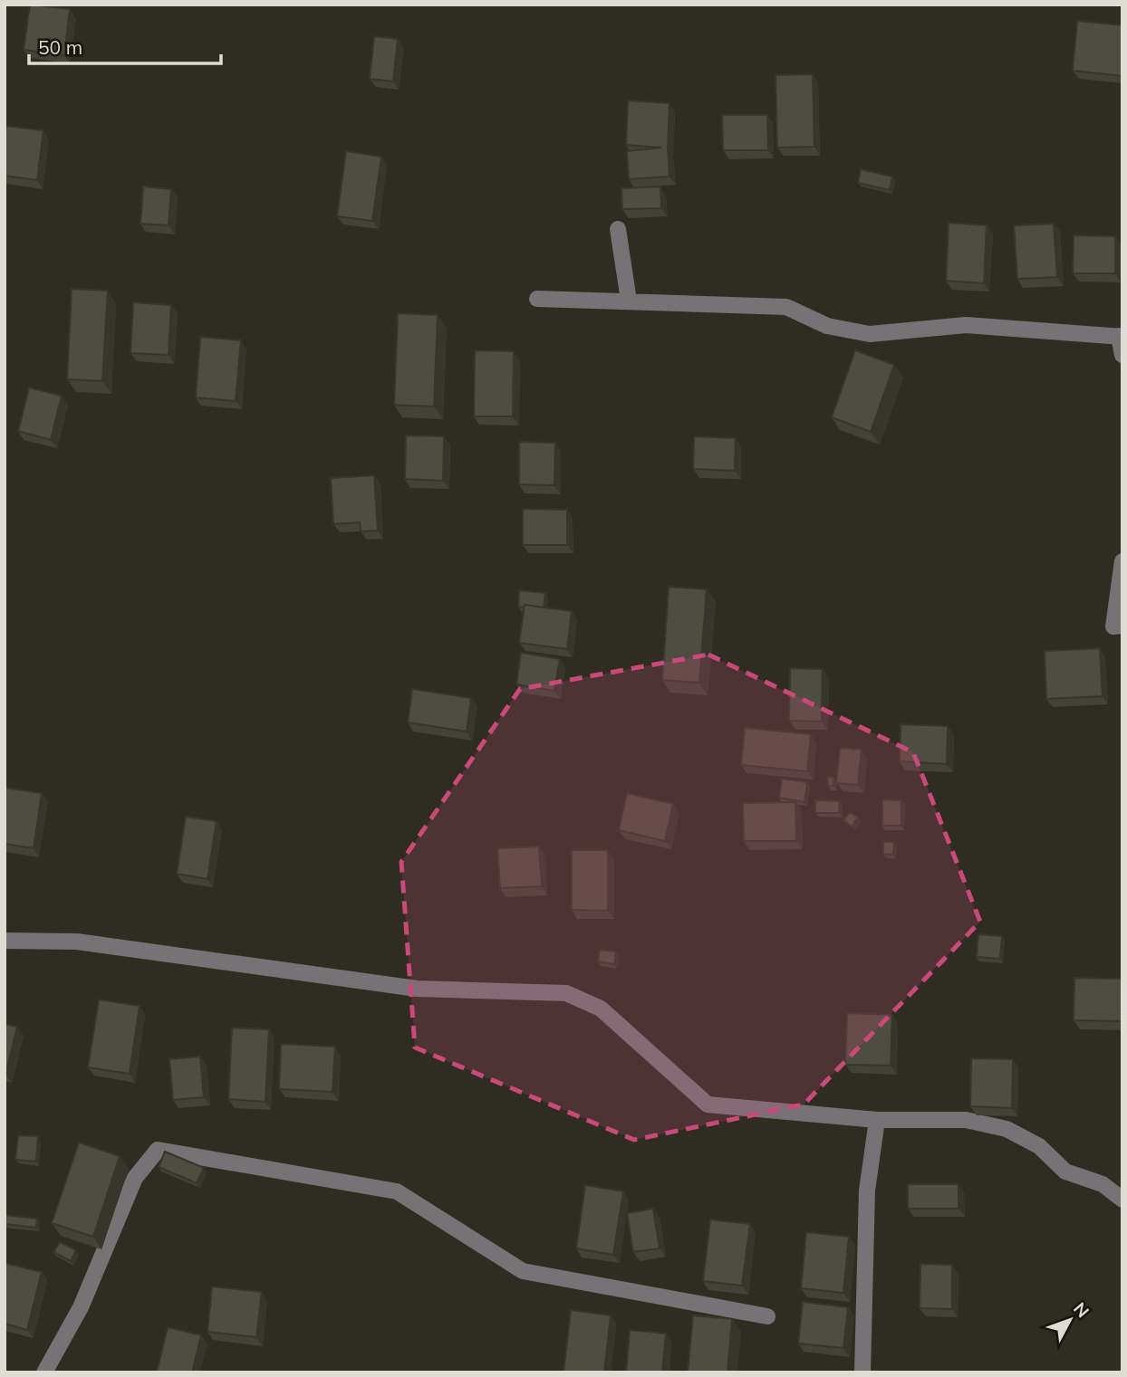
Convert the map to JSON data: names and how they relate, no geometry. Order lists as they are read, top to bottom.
{
  "scale_bar": "50 m",
  "north": "top right"
}
